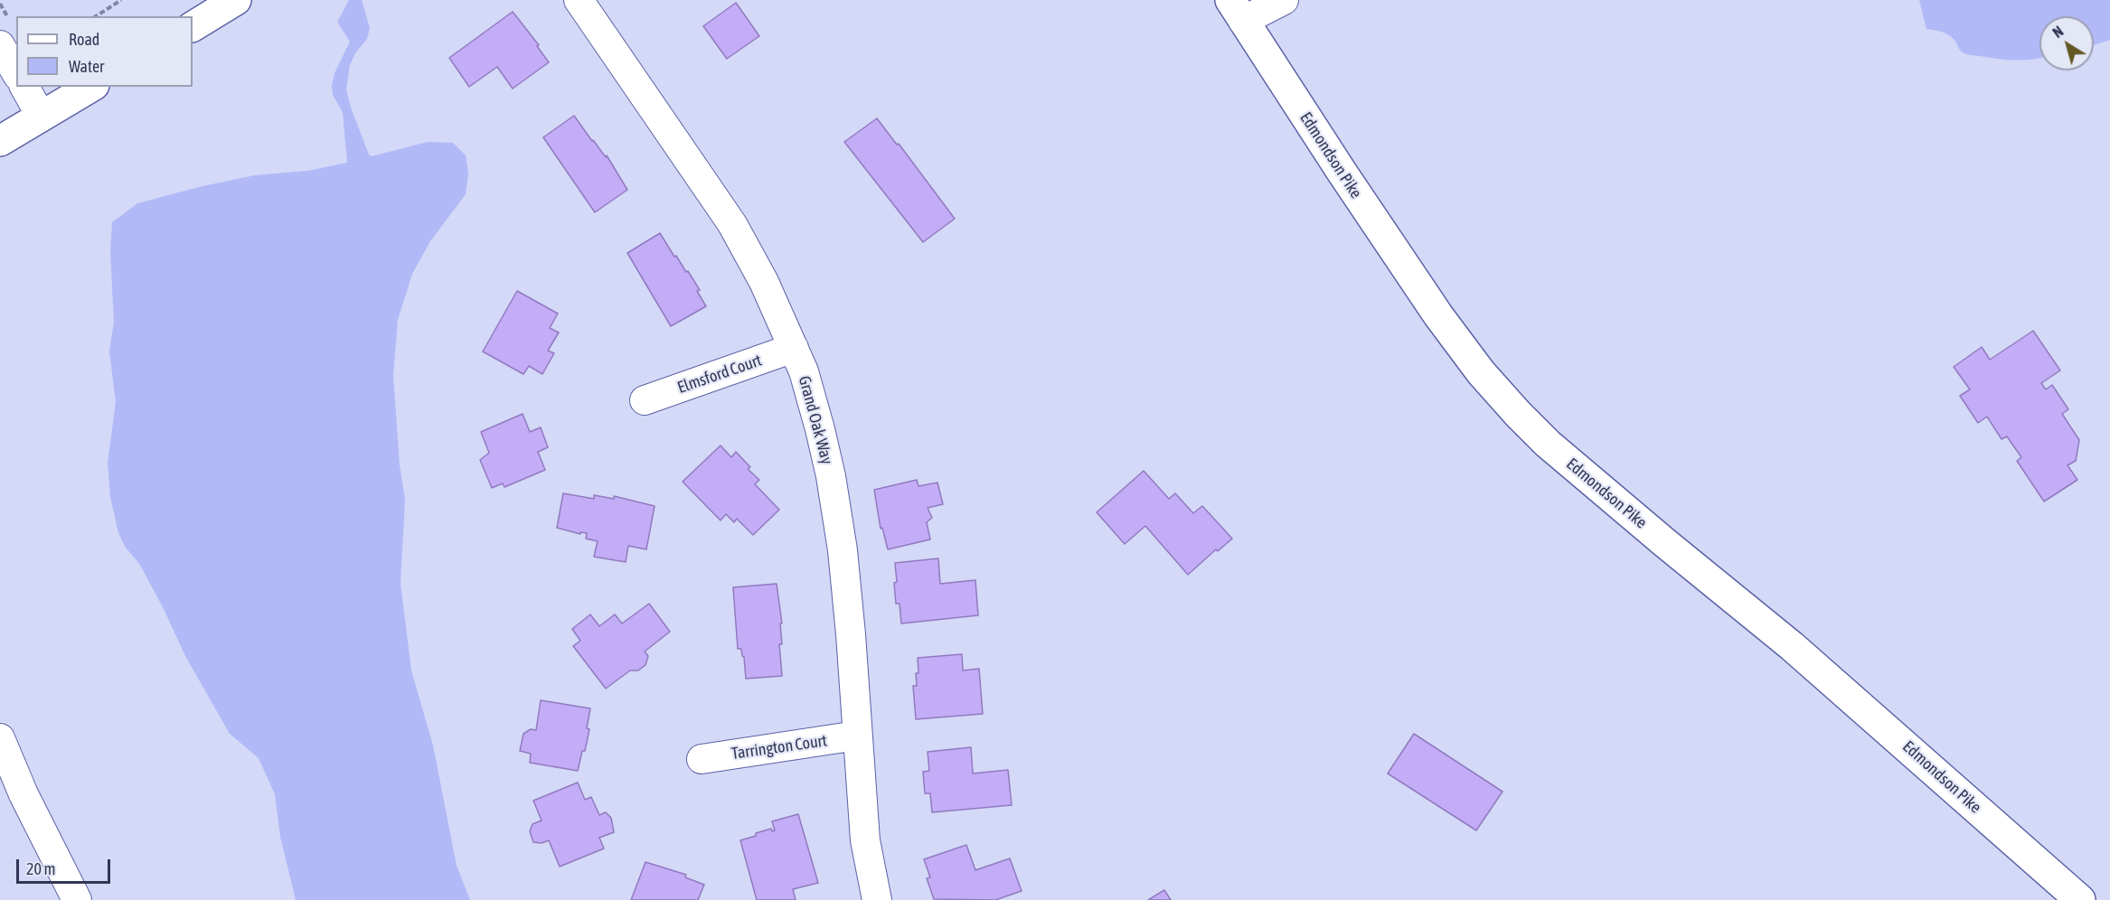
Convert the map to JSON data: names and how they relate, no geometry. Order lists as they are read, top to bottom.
{
  "streets": {
    "main road": ["Edmondson Pike"],
    "street": ["Elmsford Court", "Grand Oak Way", "Tarrington Court"]
  },
  "crossings": [
    ["Elmsford Court", "Grand Oak Way"],
    ["Grand Oak Way", "Tarrington Court"]
  ],
  "legend": ["Road", "Water"],
  "scale_bar": "20 m",
  "north": "top left"
}
